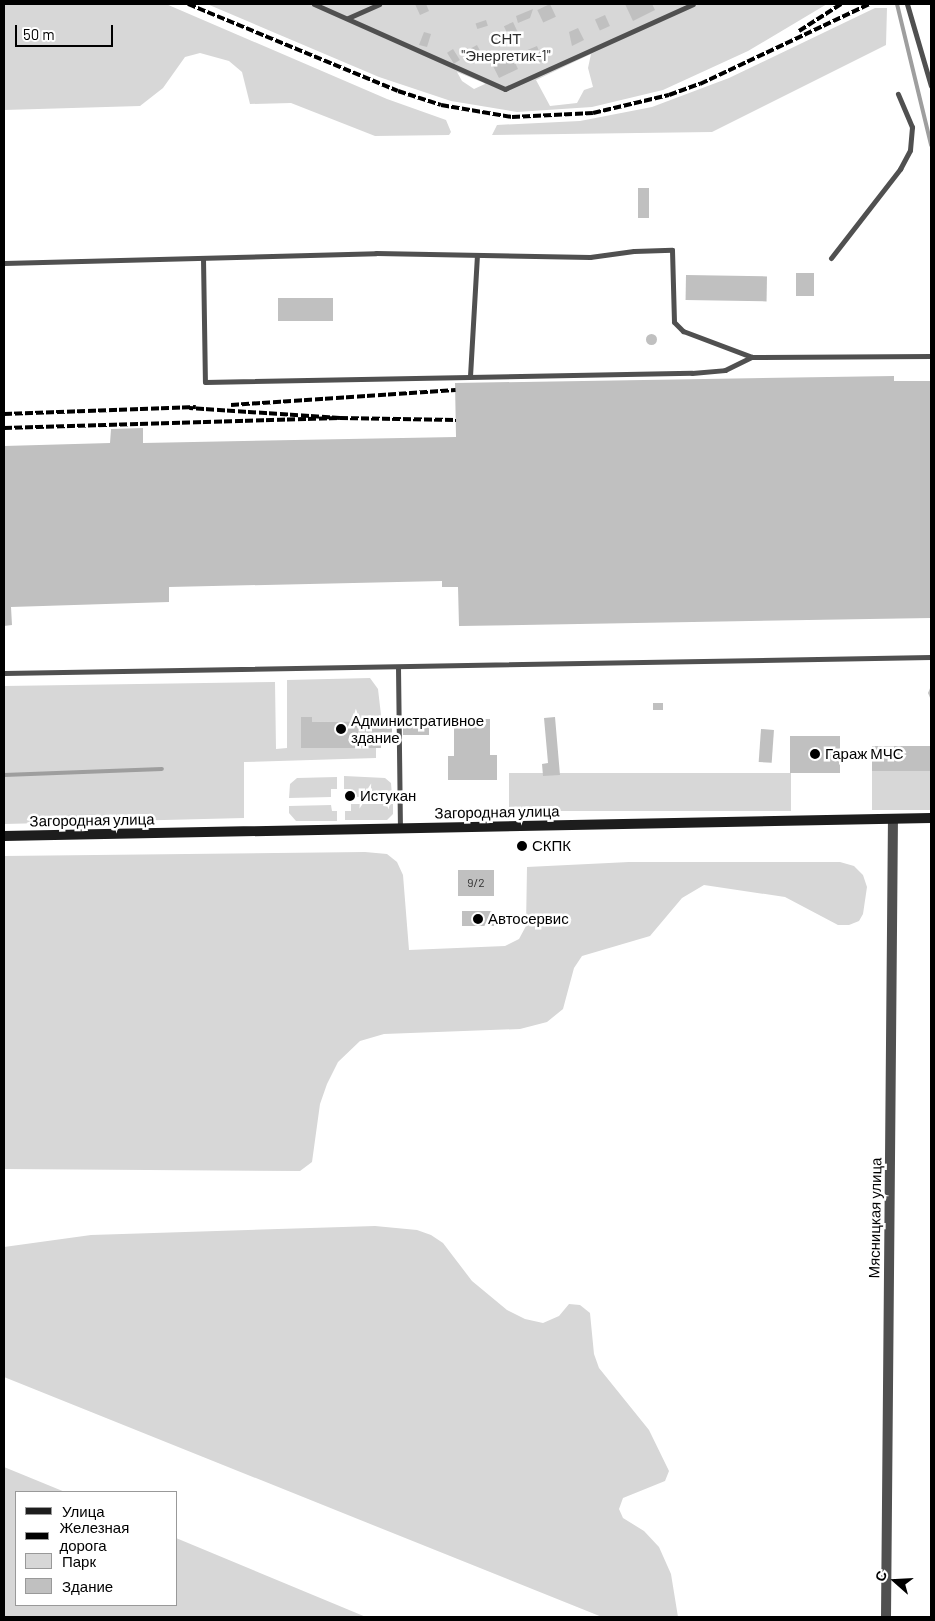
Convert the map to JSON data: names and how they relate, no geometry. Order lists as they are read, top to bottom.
{
  "streets": {
    "street": ["Загородная улица", "Мясницкая улица"]
  },
  "crossings": [
    ["Загородная улица", "Мясницкая улица"]
  ],
  "parks": ["СНТ \"Энергетик-1\""],
  "places": [
    "Административное здание",
    "Гараж МЧС",
    "Истукан",
    "СКПК",
    "Автосервис"
  ],
  "house_numbers": ["9/2"],
  "legend": [
    "Улица",
    "Железная дорога",
    "Парк",
    "Здание"
  ],
  "scale_bar": "50 m",
  "north": "left"
}
